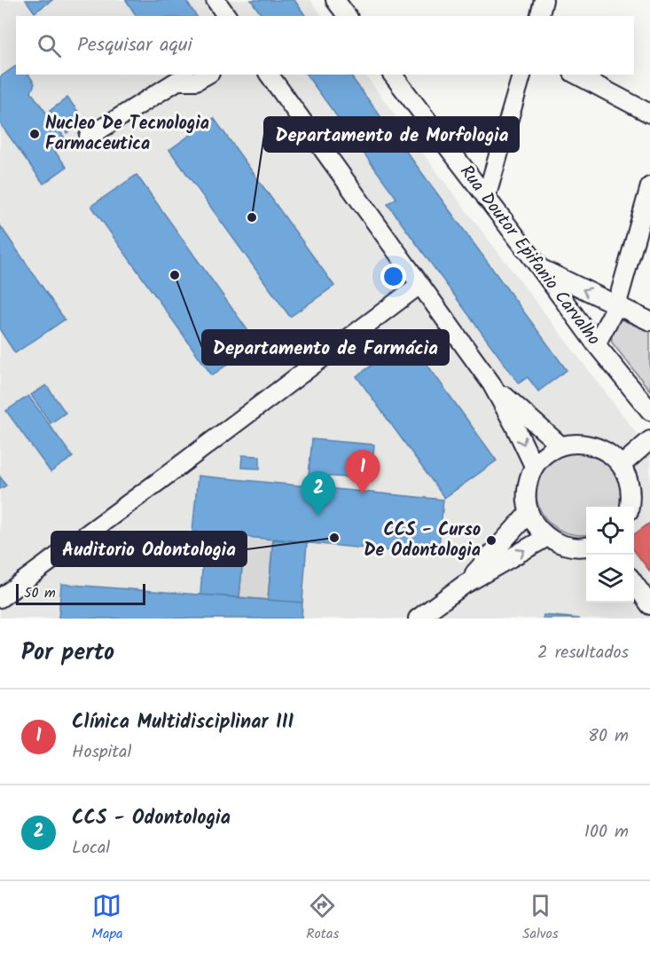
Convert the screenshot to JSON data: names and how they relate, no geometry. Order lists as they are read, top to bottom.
{
  "streets": {
    "street": ["Rua Doutor Epifanio Carvalho"]
  },
  "places": [
    "Nucleo De Tecnologia Farmaceutica",
    "Departamento de Morfologia",
    "Departamento de Farmácia",
    "Auditorio Odontologia",
    "CCS - Curso De Odontologia"
  ],
  "scale_bar": "50 m",
  "page": {
    "search": "Pesquisar aqui",
    "pins": ["1", "2"],
    "scale": "50 m",
    "heading": ["Por perto", "2 resultados"],
    "list": [
      {
        "mark": "1",
        "name": "Clínica Multidisciplinar III",
        "note": "Hospital",
        "value": "80 m"
      },
      {
        "mark": "2",
        "name": "CCS - Odontologia",
        "note": "Local",
        "value": "100 m"
      }
    ],
    "nav": ["Mapa", "Rotas", "Salvos"]
  }
}
